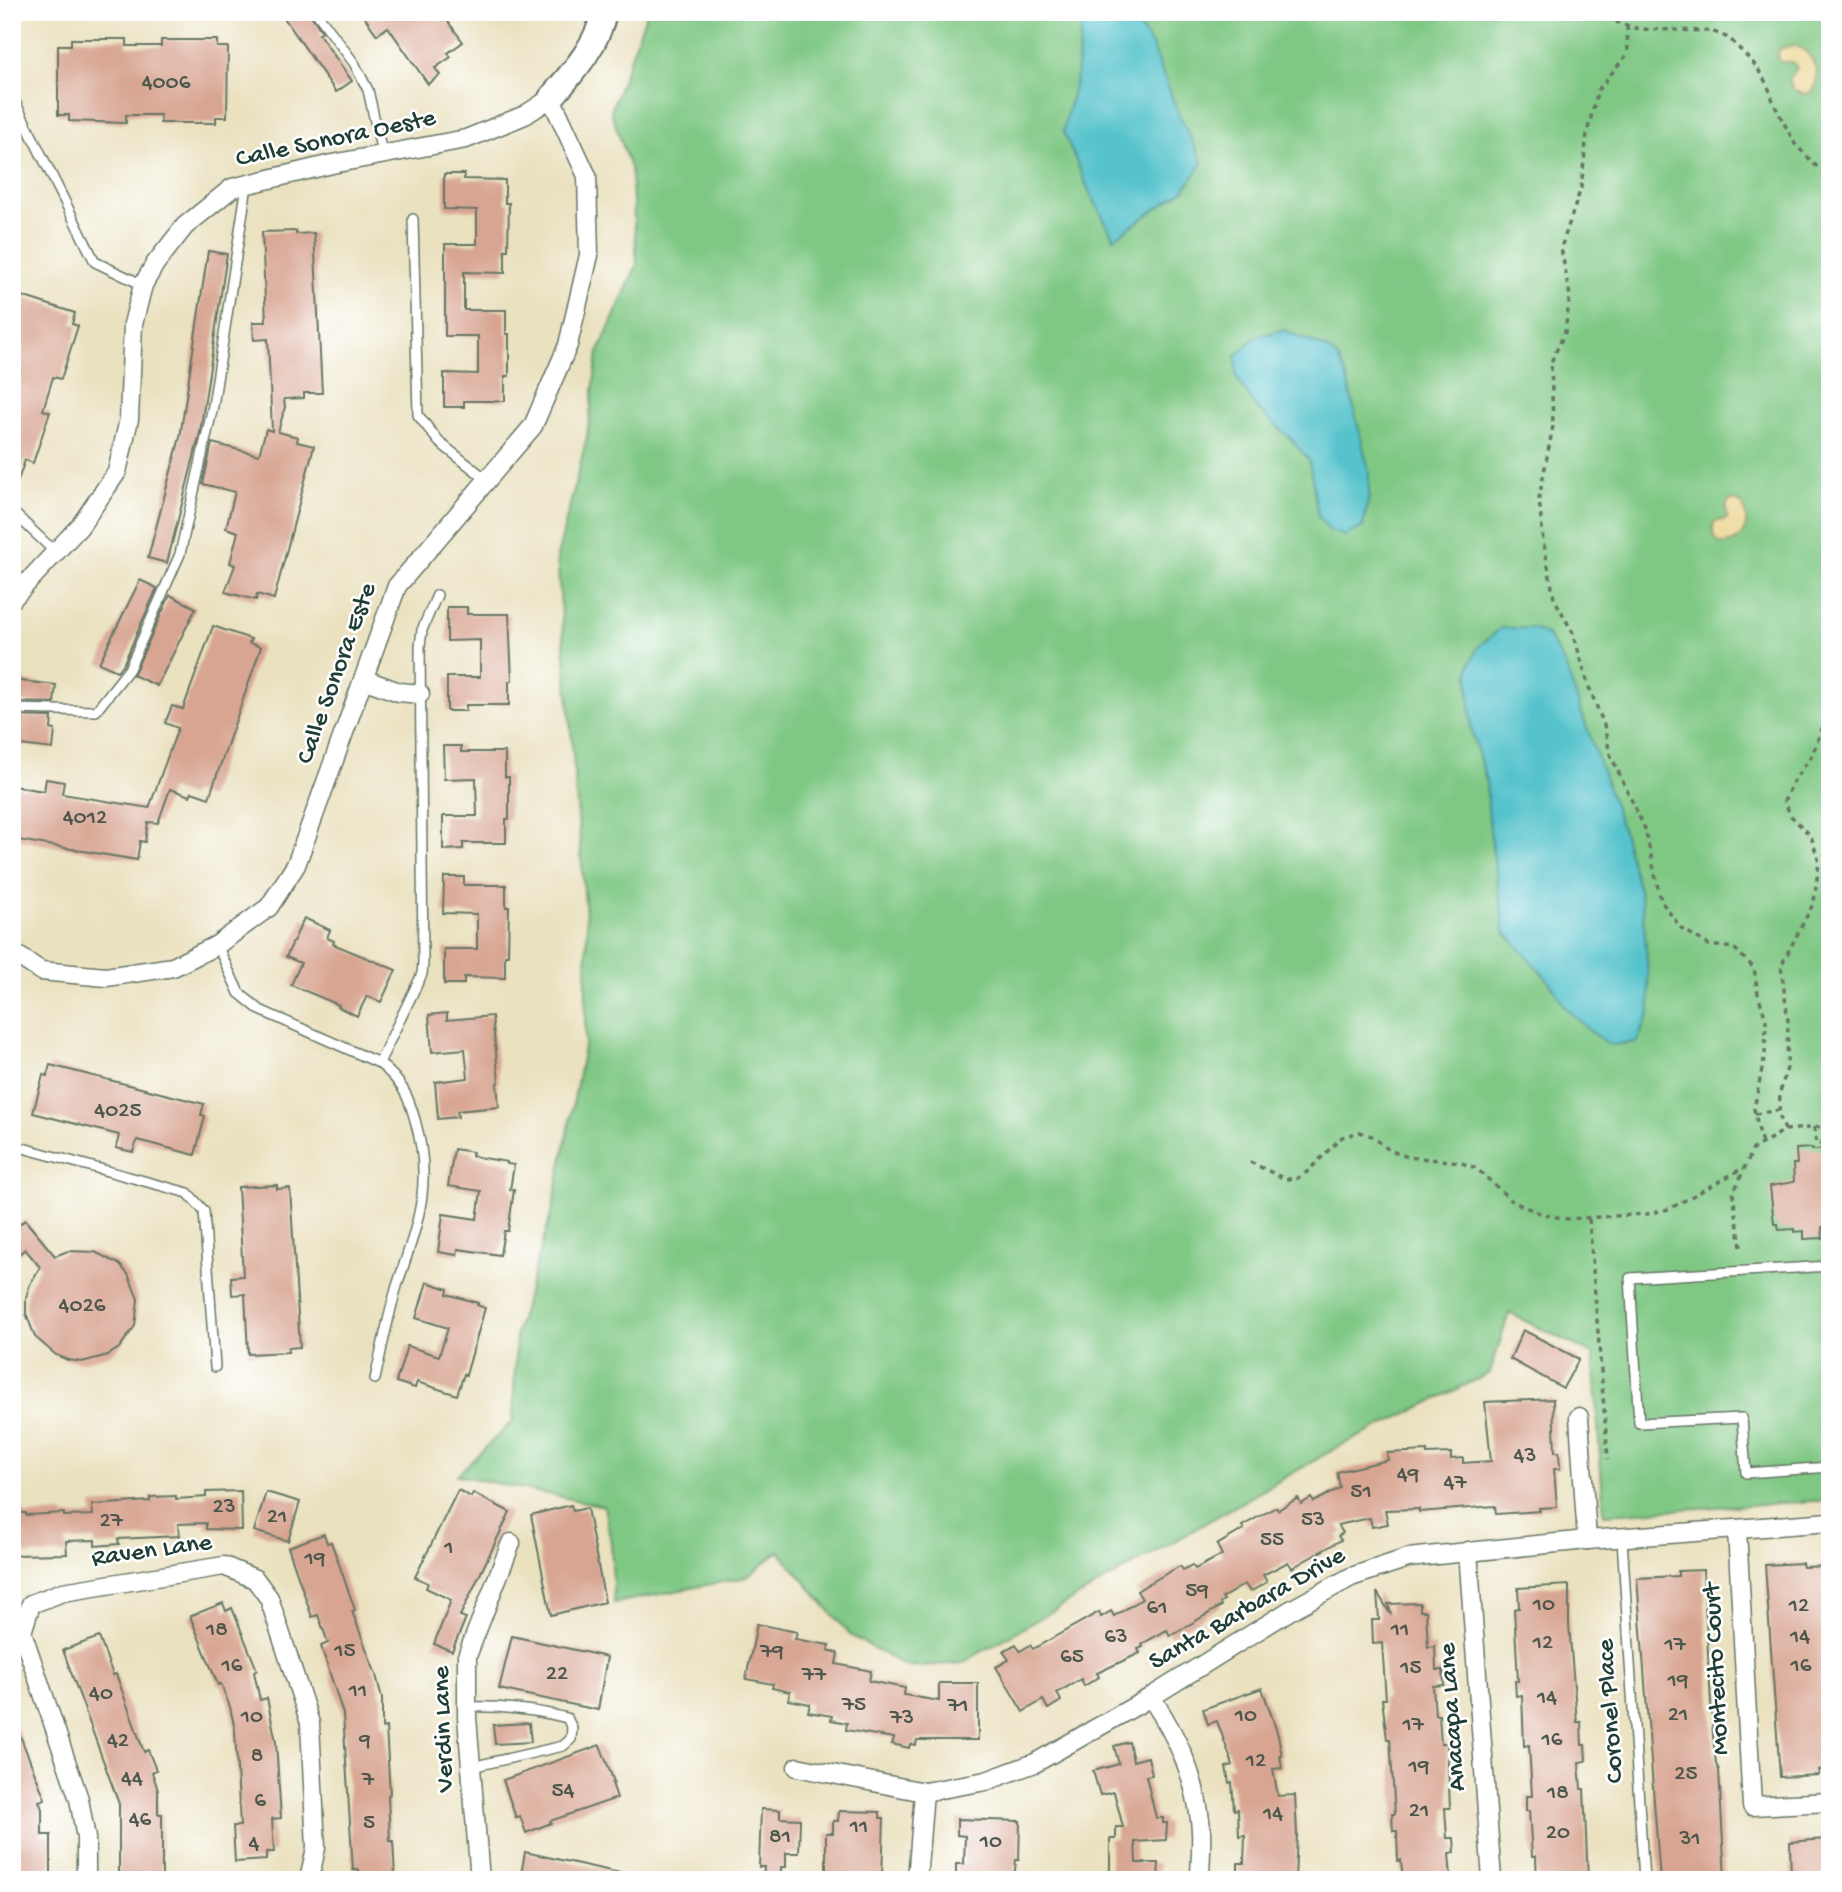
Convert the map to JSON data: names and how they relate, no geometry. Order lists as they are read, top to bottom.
{
  "streets": {
    "street": [
      "Calle Sonora Oeste",
      "Calle Sonora Este",
      "Raven Lane",
      "Santa Barbara Drive",
      "Montecito Court",
      "Anacapa Lane",
      "Verdin Lane"
    ],
    "lane": ["Coronel Place"]
  },
  "crossings": [
    ["Calle Sonora Oeste", "Calle Sonora Este"],
    ["Santa Barbara Drive", "Montecito Court"],
    ["Santa Barbara Drive", "Coronel Place"],
    ["Santa Barbara Drive", "Anacapa Lane"]
  ],
  "house_numbers": [
    "4006",
    "4012",
    "4025",
    "4026",
    "43",
    "49",
    "47",
    "51",
    "23",
    "21",
    "53",
    "27",
    "55",
    "1",
    "19",
    "59",
    "10",
    "12",
    "61",
    "18",
    "11",
    "63",
    "14",
    "12",
    "17",
    "15",
    "79",
    "65",
    "16",
    "16",
    "15",
    "22",
    "77",
    "19",
    "11",
    "40",
    "14",
    "75",
    "71",
    "21",
    "10",
    "10",
    "73",
    "17",
    "16",
    "42",
    "9",
    "8",
    "12",
    "19",
    "25",
    "44",
    "7",
    "54",
    "18",
    "6",
    "21",
    "14",
    "46",
    "5",
    "11",
    "20",
    "81",
    "31",
    "10",
    "4"
  ]
}
